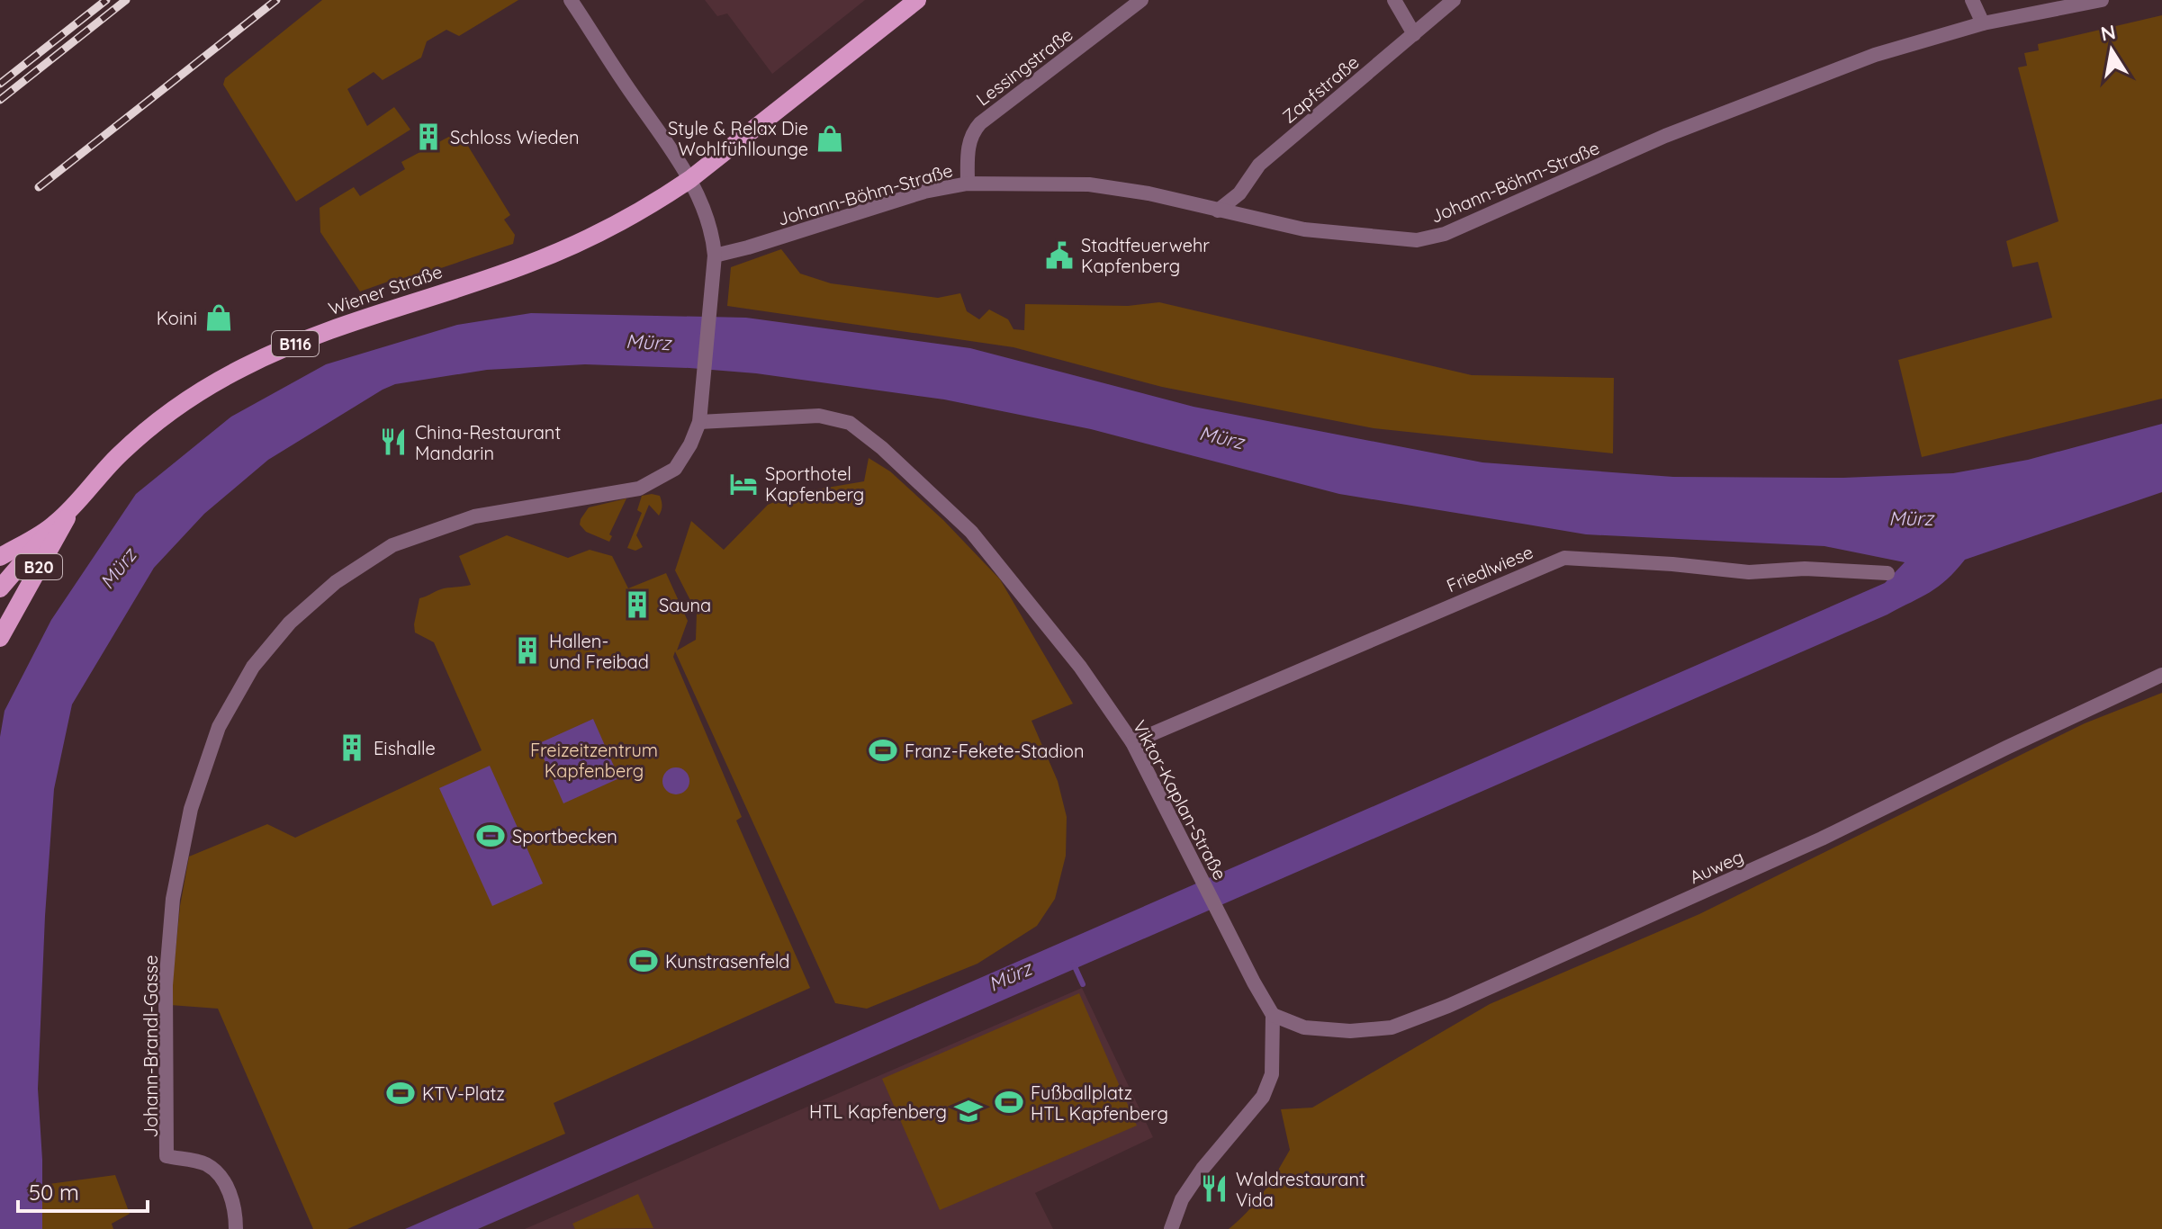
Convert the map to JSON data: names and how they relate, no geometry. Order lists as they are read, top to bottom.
{
  "streets": {
    "main road": ["Wiener Straße", "B116", "B20"],
    "street": [
      "Lessingstraße",
      "Zapfstraße",
      "Johann-Böhm-Straße",
      "Friedlwiese",
      "Viktor-Kaplan-Straße",
      "Auweg",
      "Johann-Brandl-Gasse"
    ]
  },
  "crossings": [
    ["Lessingstraße", "Johann-Böhm-Straße"],
    ["Zapfstraße", "Johann-Böhm-Straße"],
    ["Johann-Böhm-Straße", "Johann-Brandl-Gasse"],
    ["Wiener Straße", "B116"],
    ["Friedlwiese", "Viktor-Kaplan-Straße"],
    ["Viktor-Kaplan-Straße", "Auweg"],
    ["Viktor-Kaplan-Straße", "Johann-Brandl-Gasse"]
  ],
  "water": ["Mürz"],
  "parks": ["Freizeitzentrum Kapfenberg"],
  "places": {
    "building": [
      "Schloss Wieden",
      "Sauna",
      "Hallen- und Freibad",
      "Eishalle"
    ],
    "shop": ["Style & Relax Die Wohlfühllounge", "Koini"],
    "public building": ["Stadtfeuerwehr Kapfenberg"],
    "restaurant": ["China-Restaurant Mandarin", "Waldrestaurant Vida"],
    "hotel": ["Sporthotel Kapfenberg"],
    "sports": [
      "Franz-Fekete-Stadion",
      "Sportbecken",
      "Kunstrasenfeld",
      "KTV-Platz",
      "Fußballplatz HTL Kapfenberg"
    ],
    "school or university": ["HTL Kapfenberg"]
  },
  "scale_bar": "50 m",
  "north": "top"
}
